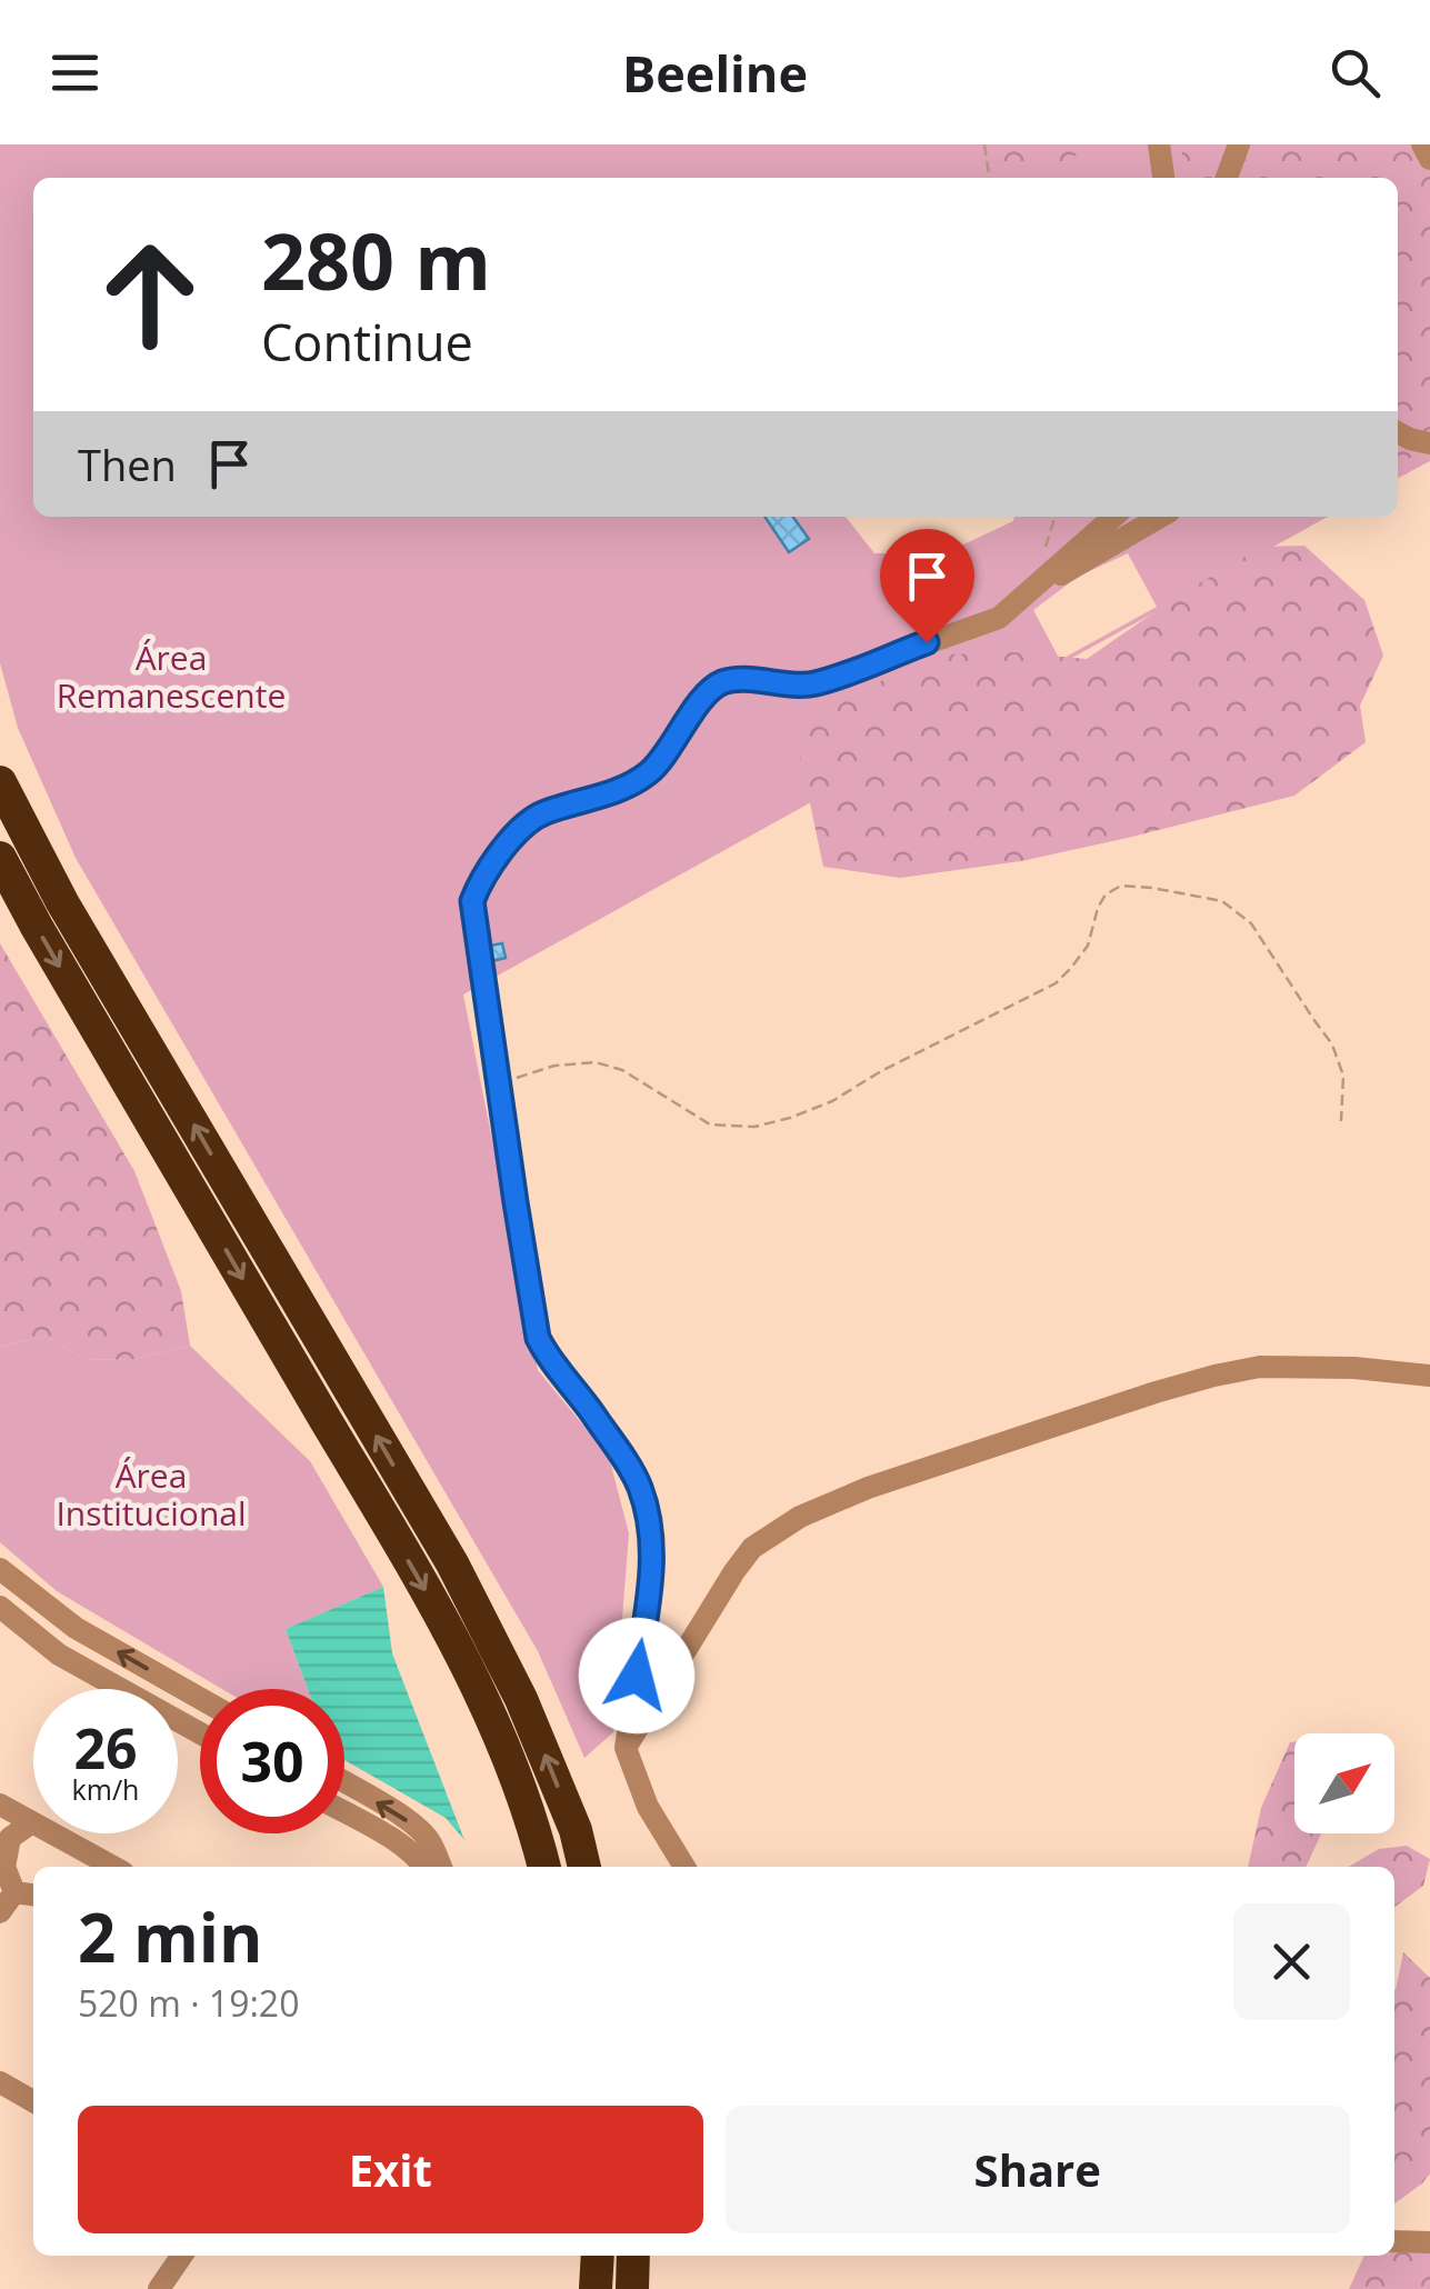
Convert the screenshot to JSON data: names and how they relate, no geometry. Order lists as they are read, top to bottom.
{
  "parks": ["Área Remanescente", "Área Institucional"],
  "north": "top right",
  "page": {
    "header": "Beeline",
    "turn": ["280 m", "Continue"],
    "then": "Then",
    "speed": "26 km/h",
    "limit": "30",
    "heading": ["2 min", "520 m · 19:20"],
    "buttons": ["Exit", "Share"]
  }
}
